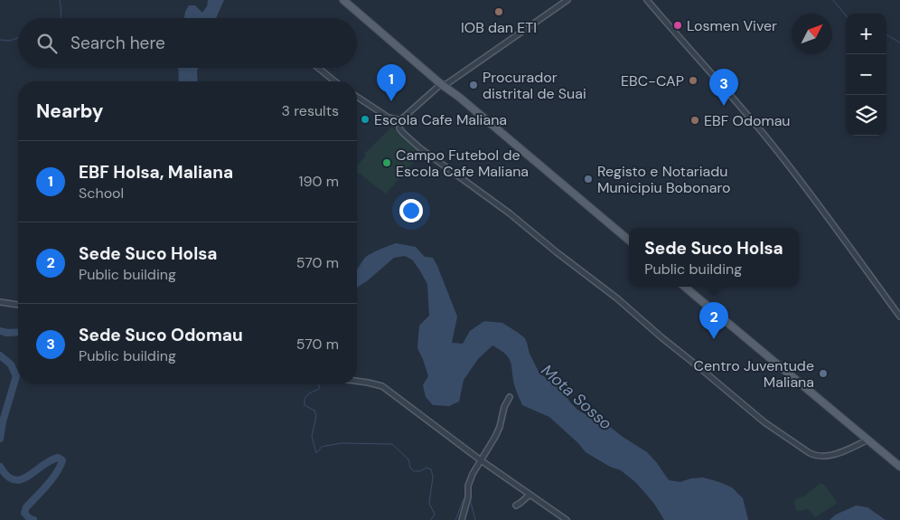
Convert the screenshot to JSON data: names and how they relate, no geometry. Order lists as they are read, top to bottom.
{
  "water": ["Mota Sosso"],
  "places": [
    "IOB dan ETI",
    "Losmen Viver",
    "EBC-CAP",
    "Procurador distrital de Suai",
    "Escola Cafe Maliana",
    "EBF Odomau",
    "Campo Futebol de Escola Cafe Maliana",
    "Registo e Notariadu Municipiu Bobonaro",
    "Centro Juventude Maliana"
  ],
  "north": "top right",
  "page": {
    "map_buttons": ["+", "−"],
    "search": "Search here",
    "pins": ["1", "3", "2"],
    "heading": ["Nearby", "3 results"],
    "list": [
      {
        "mark": "1",
        "name": "EBF Holsa, Maliana",
        "note": "School",
        "value": "190 m"
      },
      {
        "mark": "2",
        "name": "Sede Suco Holsa",
        "note": "Public building",
        "value": "570 m"
      },
      {
        "mark": "3",
        "name": "Sede Suco Odomau",
        "note": "Public building",
        "value": "570 m"
      }
    ],
    "popup": ["Sede Suco Holsa", "Public building"]
  }
}
